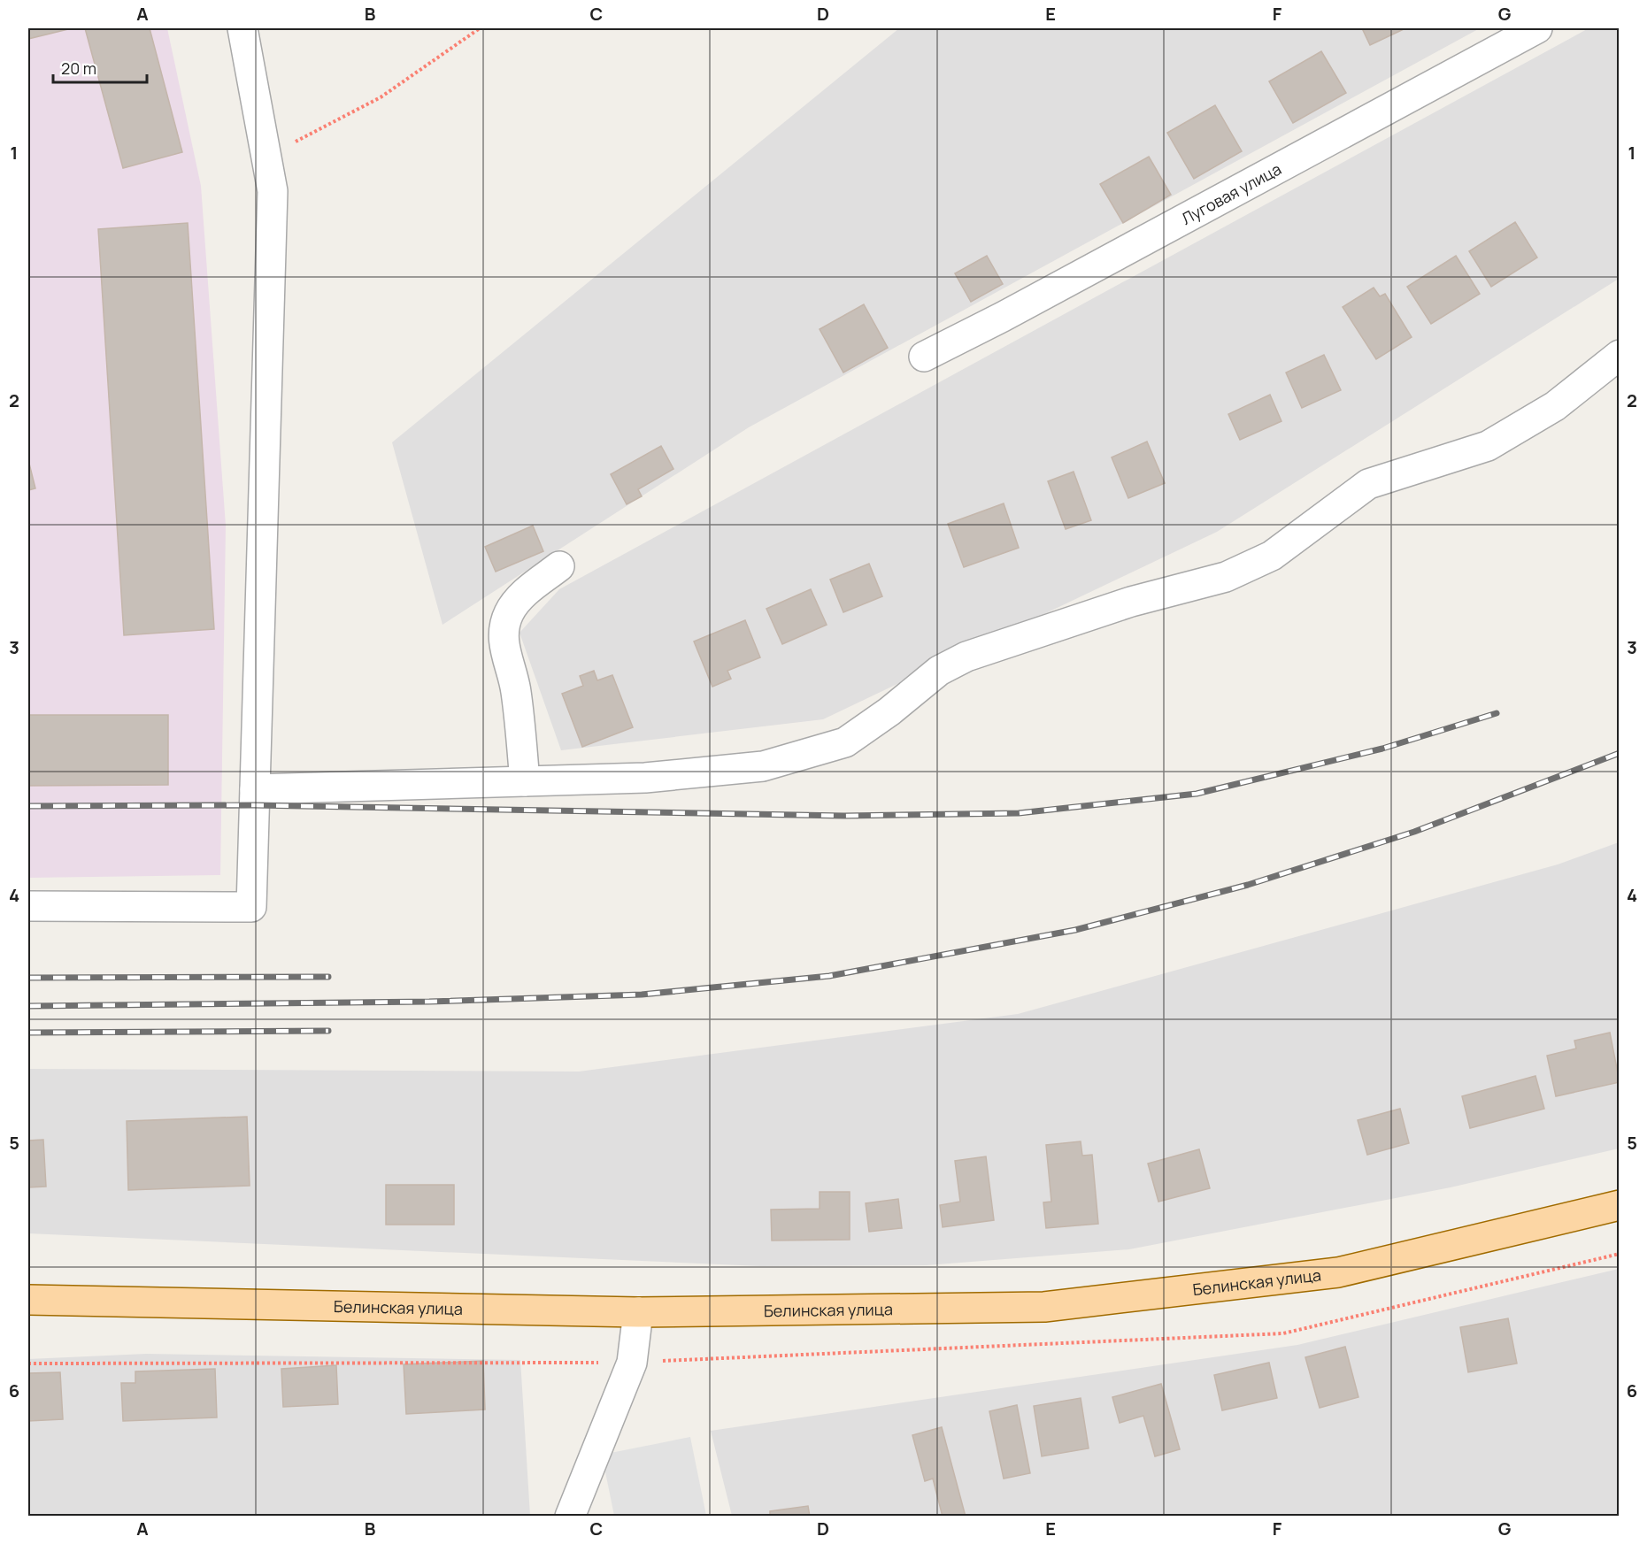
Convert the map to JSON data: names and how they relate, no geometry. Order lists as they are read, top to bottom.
{
  "streets": {
    "main road": ["Белинская улица"],
    "street": ["Луговая улица"]
  },
  "scale_bar": "20 m",
  "grid": {
    "columns": [
      "A",
      "B",
      "C",
      "D",
      "E",
      "F",
      "G"
    ],
    "rows": [
      "1",
      "2",
      "3",
      "4",
      "5",
      "6"
    ]
  }
}
